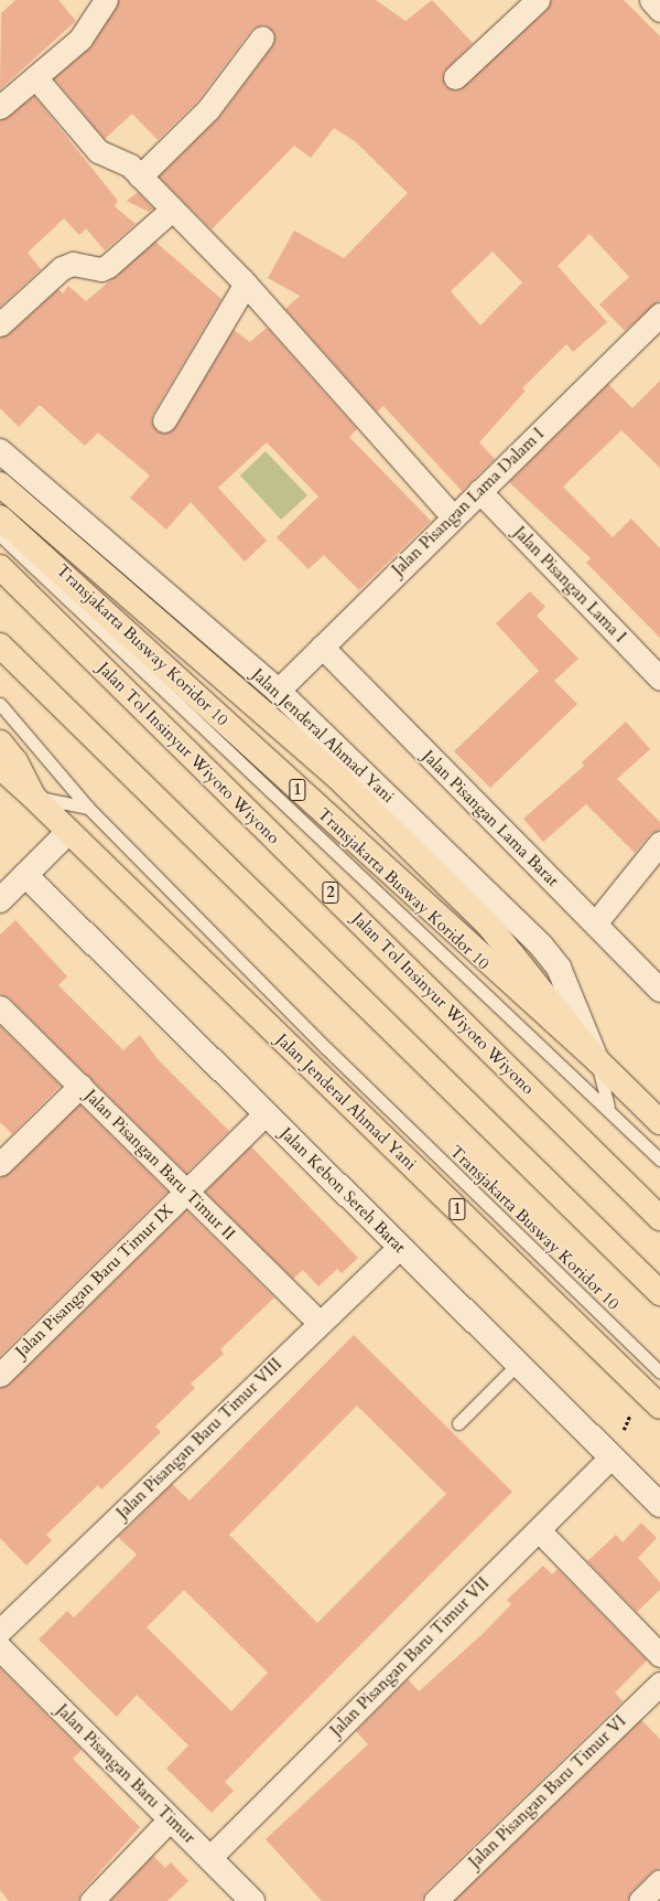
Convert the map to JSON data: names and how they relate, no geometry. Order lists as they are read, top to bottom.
{
  "streets": {
    "highway": [
      "Jalan Jenderal Ahmad Yani",
      "Jalan Tol Insinyur Wiyoto Wiyono",
      "1",
      "2"
    ],
    "street": [
      "Jalan Pisangan Lama Dalam I",
      "Jalan Pisangan Lama I",
      "Jalan Pisangan Lama Barat",
      "Jalan Pisangan Baru Timur II",
      "Jalan Kebon Sereh Barat",
      "Jalan Pisangan Baru Timur IX",
      "Jalan Pisangan Baru Timur VIII",
      "Jalan Pisangan Baru Timur VII",
      "Jalan Pisangan Baru Timur",
      "Jalan Pisangan Baru Timur VI"
    ],
    "lane": ["Transjakarta Busway Koridor 10"]
  },
  "crossings": [
    ["Jalan Pisangan Lama Dalam I", "Jalan Pisangan Lama I"],
    ["Jalan Pisangan Lama Dalam I", "Jalan Jenderal Ahmad Yani"],
    ["Jalan Pisangan Lama Dalam I", "Jalan Pisangan Lama Barat"],
    ["Jalan Pisangan Baru Timur II", "Jalan Pisangan Baru Timur IX"],
    ["Jalan Pisangan Baru Timur II", "Jalan Pisangan Baru Timur VIII"],
    ["Jalan Kebon Sereh Barat", "Jalan Pisangan Baru Timur IX"],
    ["Jalan Kebon Sereh Barat", "Jalan Pisangan Baru Timur VIII"],
    ["Jalan Kebon Sereh Barat", "Jalan Pisangan Baru Timur VII"],
    ["Jalan Pisangan Baru Timur VII", "Jalan Pisangan Baru Timur"]
  ]
}
